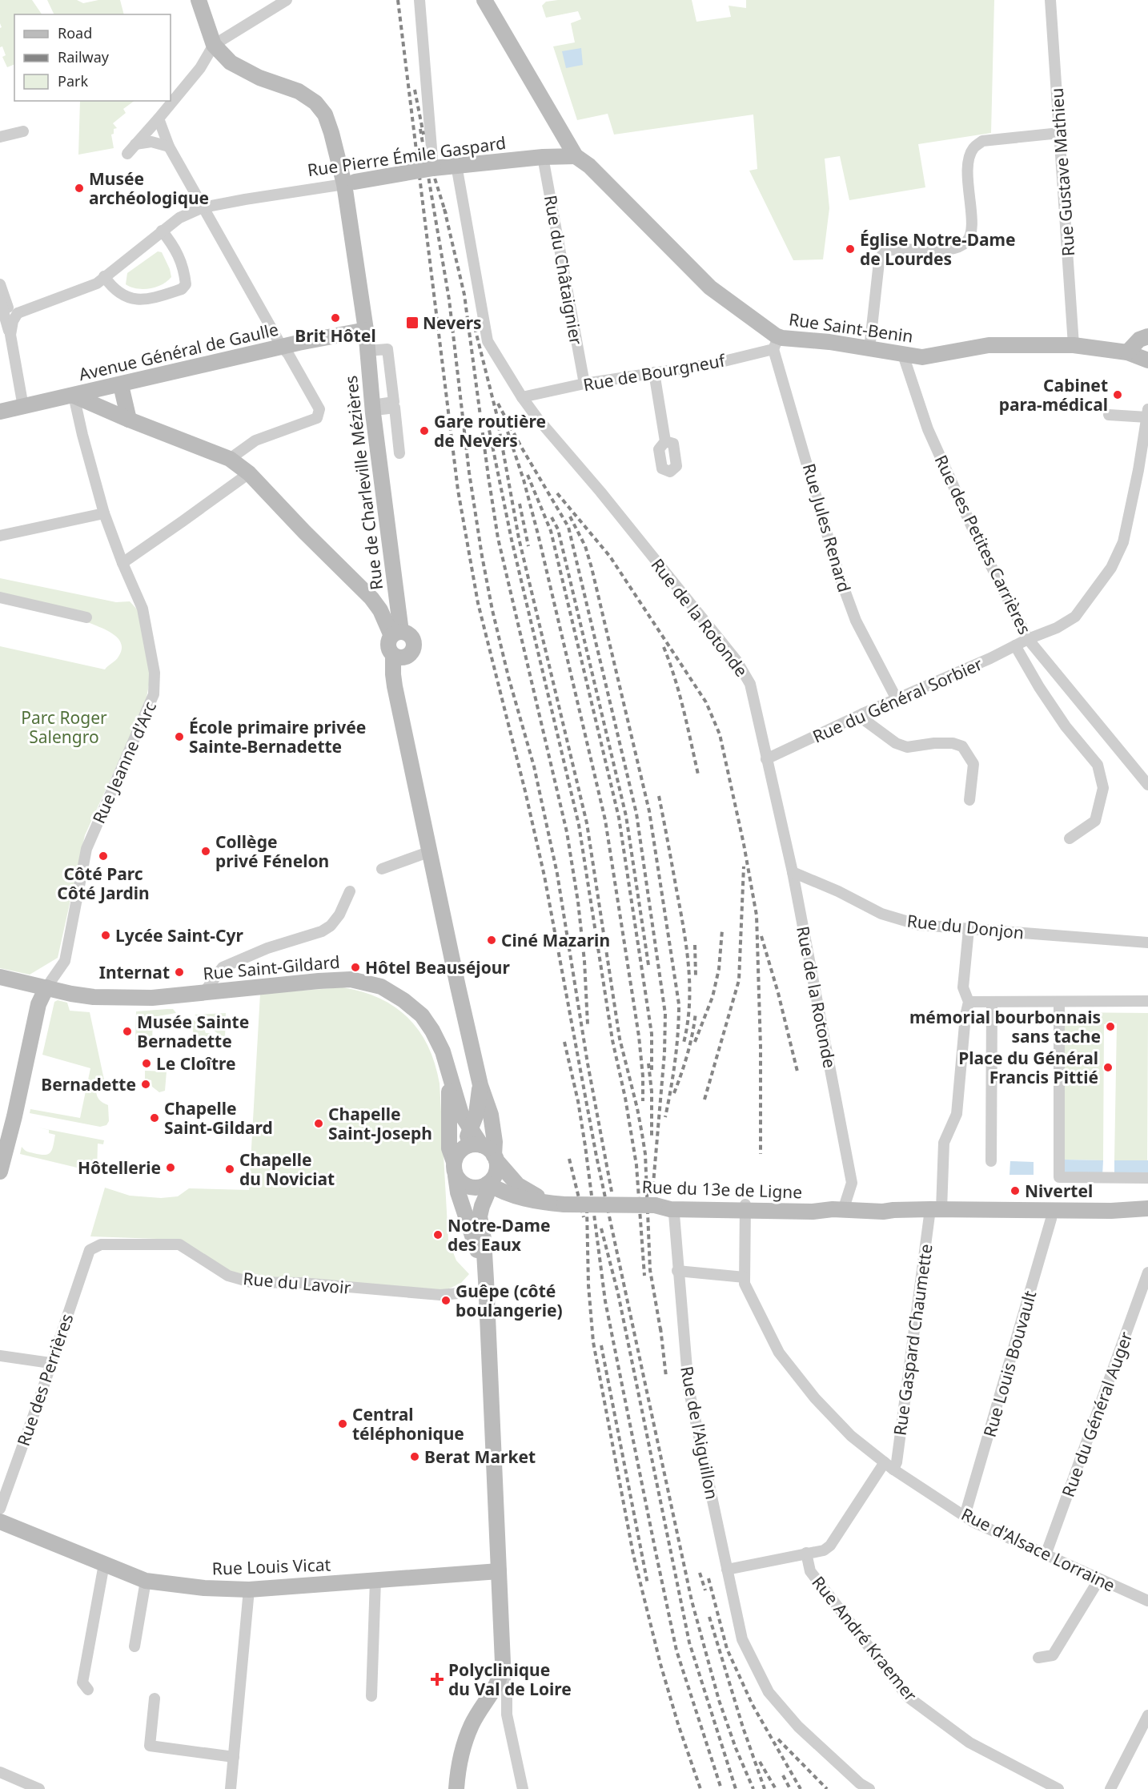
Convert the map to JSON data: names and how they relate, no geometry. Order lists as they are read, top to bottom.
{
  "streets": {
    "main road": [
      "Rue Pierre Émile Gaspard",
      "Rue Saint-Benin",
      "Avenue Général de Gaulle",
      "Rue de Charleville Mézières",
      "Rue Saint-Gildard",
      "Rue du 13e de Ligne",
      "Rue Louis Vicat"
    ],
    "street": [
      "Rue Gustave Mathieu",
      "Rue du Châtaignier",
      "Rue de Bourgneuf",
      "Rue Jules Renard",
      "Rue des Petites Carrières",
      "Rue de la Rotonde",
      "Rue du Général Sorbier",
      "Rue Jeanne d'Arc",
      "Rue du Donjon",
      "Rue du Lavoir",
      "Rue Gaspard Chaumette",
      "Rue Louis Bouvault",
      "Rue des Perrières",
      "Rue du Général Auger",
      "Rue de l'Aiguillon",
      "Rue d'Alsace Lorraine",
      "Rue André Kraemer"
    ]
  },
  "crossings": [
    ["Rue Pierre Émile Gaspard", "Rue du Châtaignier"],
    ["Rue Pierre Émile Gaspard", "Rue Saint-Benin"],
    ["Rue Pierre Émile Gaspard", "Rue de Charleville Mézières"],
    ["Rue Pierre Émile Gaspard", "Rue de la Rotonde"],
    ["Rue Gustave Mathieu", "Rue Saint-Benin"],
    ["Rue du Châtaignier", "Rue de Bourgneuf"],
    ["Rue Saint-Benin", "Rue de Bourgneuf"],
    ["Rue Saint-Benin", "Rue Jules Renard"],
    ["Rue Saint-Benin", "Rue des Petites Carrières"],
    ["Avenue Général de Gaulle", "Rue de Charleville Mézières"],
    ["Avenue Général de Gaulle", "Rue Jeanne d'Arc"],
    ["Rue de Bourgneuf", "Rue Jules Renard"],
    ["Rue de Bourgneuf", "Rue de la Rotonde"],
    ["Rue Jules Renard", "Rue du Général Sorbier"],
    ["Rue des Petites Carrières", "Rue du Général Sorbier"],
    ["Rue de la Rotonde", "Rue du Général Sorbier"],
    ["Rue de la Rotonde", "Rue du Donjon"],
    ["Rue de la Rotonde", "Rue du 13e de Ligne"],
    ["Rue Jeanne d'Arc", "Rue Saint-Gildard"],
    ["Rue du Donjon", "Rue Gaspard Chaumette"],
    ["Rue Saint-Gildard", "Rue du 13e de Ligne"],
    ["Rue Saint-Gildard", "Rue du Lavoir"],
    ["Rue du 13e de Ligne", "Rue Gaspard Chaumette"],
    ["Rue du 13e de Ligne", "Rue Louis Bouvault"],
    ["Rue du 13e de Ligne", "Rue de l'Aiguillon"],
    ["Rue du 13e de Ligne", "Rue d'Alsace Lorraine"],
    ["Rue du Lavoir", "Rue des Perrières"],
    ["Rue Gaspard Chaumette", "Rue de l'Aiguillon"],
    ["Rue Gaspard Chaumette", "Rue d'Alsace Lorraine"],
    ["Rue Gaspard Chaumette", "Rue André Kraemer"],
    ["Rue Louis Bouvault", "Rue d'Alsace Lorraine"],
    ["Rue du Général Auger", "Rue d'Alsace Lorraine"]
  ],
  "parks": ["Parc Roger Salengro"],
  "places": {
    "other": [
      "Musée archéologique",
      "Église Notre-Dame de Lourdes",
      "Brit Hôtel",
      "Cabinet para-médical",
      "Gare routière de Nevers",
      "École primaire privée Sainte-Bernadette",
      "Collège privé Fénelon",
      "Côté Parc Côté Jardin",
      "Lycée Saint-Cyr",
      "Ciné Mazarin",
      "Hôtel Beauséjour",
      "Internat",
      "mémorial bourbonnais sans tache",
      "Musée Sainte Bernadette",
      "Le Cloître",
      "Place du Général Francis Pittié",
      "Bernadette",
      "Chapelle Saint-Gildard",
      "Chapelle Saint-Joseph",
      "Hôtellerie",
      "Chapelle du Noviciat",
      "Nivertel",
      "Notre-Dame des Eaux",
      "Guêpe (côté boulangerie)",
      "Central téléphonique",
      "Berat Market"
    ],
    "transit": ["Nevers"],
    "health": ["Polyclinique du Val de Loire"]
  },
  "legend": ["Road", "Railway", "Park"]
}
